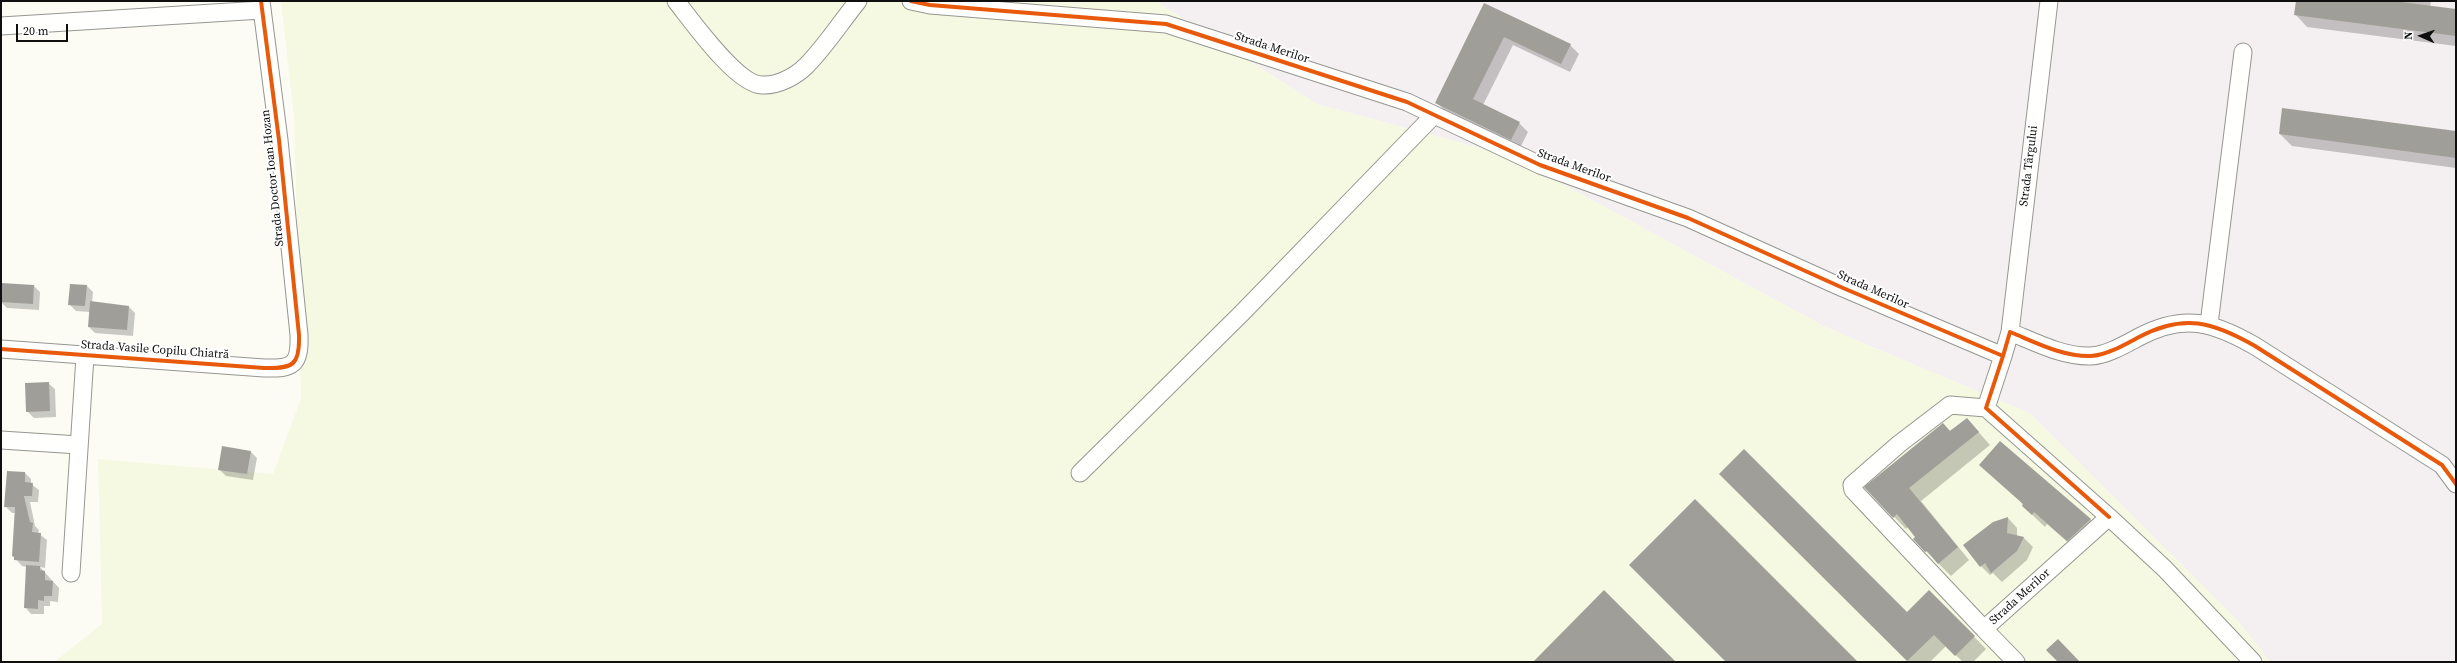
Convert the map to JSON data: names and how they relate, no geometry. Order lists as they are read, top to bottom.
{
  "streets": {
    "street": [
      "Strada Merilor",
      "Strada Târgului",
      "Strada Doctor Ioan Hozan",
      "Strada Vasile Copilu Chiatră"
    ]
  },
  "crossings": [
    ["Strada Merilor", "Strada Târgului"],
    ["Strada Doctor Ioan Hozan", "Strada Vasile Copilu Chiatră"]
  ],
  "scale_bar": "20 m",
  "north": "left"
}
